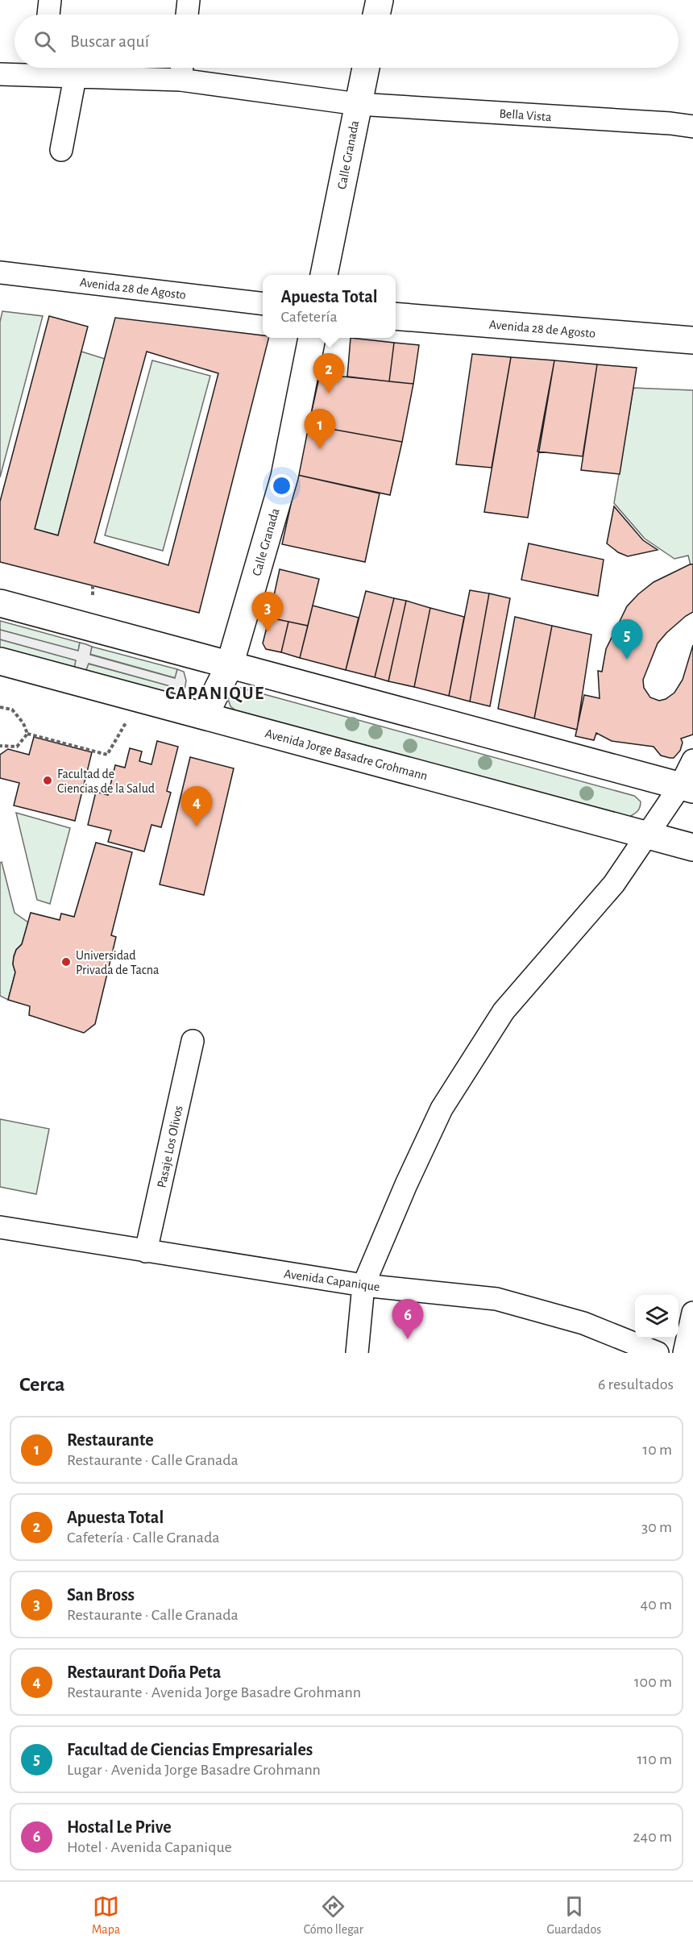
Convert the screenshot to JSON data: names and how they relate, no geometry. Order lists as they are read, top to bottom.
{
  "streets": {
    "main road": ["Calle Granada", "Avenida 28 de Agosto", "Avenida Jorge Basadre Grohmann"],
    "street": ["Bella Vista", "Pasaje Los Olivos", "Avenida Capanique"]
  },
  "crossings": [
    ["Bella Vista", "Calle Granada"],
    ["Calle Granada", "Avenida Jorge Basadre Grohmann"],
    ["Pasaje Los Olivos", "Avenida Capanique"]
  ],
  "districts": ["CAPANIQUE"],
  "places": ["Facultad de Ciencias de la Salud", "Universidad Privada de Tacna"],
  "page": {
    "search": "Buscar aquí",
    "popup": ["Apuesta Total", "Cafetería"],
    "pins": [
      "2",
      "1",
      "3",
      "5",
      "4",
      "6"
    ],
    "heading": ["Cerca", "6 resultados"],
    "list": [
      {
        "mark": "1",
        "name": "Restaurante",
        "note": "Restaurante · Calle Granada",
        "value": "10 m"
      },
      {
        "mark": "2",
        "name": "Apuesta Total",
        "note": "Cafetería · Calle Granada",
        "value": "30 m"
      },
      {
        "mark": "3",
        "name": "San Bross",
        "note": "Restaurante · Calle Granada",
        "value": "40 m"
      },
      {
        "mark": "4",
        "name": "Restaurant Doña Peta",
        "note": "Restaurante · Avenida Jorge Basadre Grohmann",
        "value": "100 m"
      },
      {
        "mark": "5",
        "name": "Facultad de Ciencias Empresariales",
        "note": "Lugar · Avenida Jorge Basadre Grohmann",
        "value": "110 m"
      },
      {
        "mark": "6",
        "name": "Hostal Le Prive",
        "note": "Hotel · Avenida Capanique",
        "value": "240 m"
      }
    ],
    "nav": ["Mapa", "Cómo llegar", "Guardados"]
  }
}
